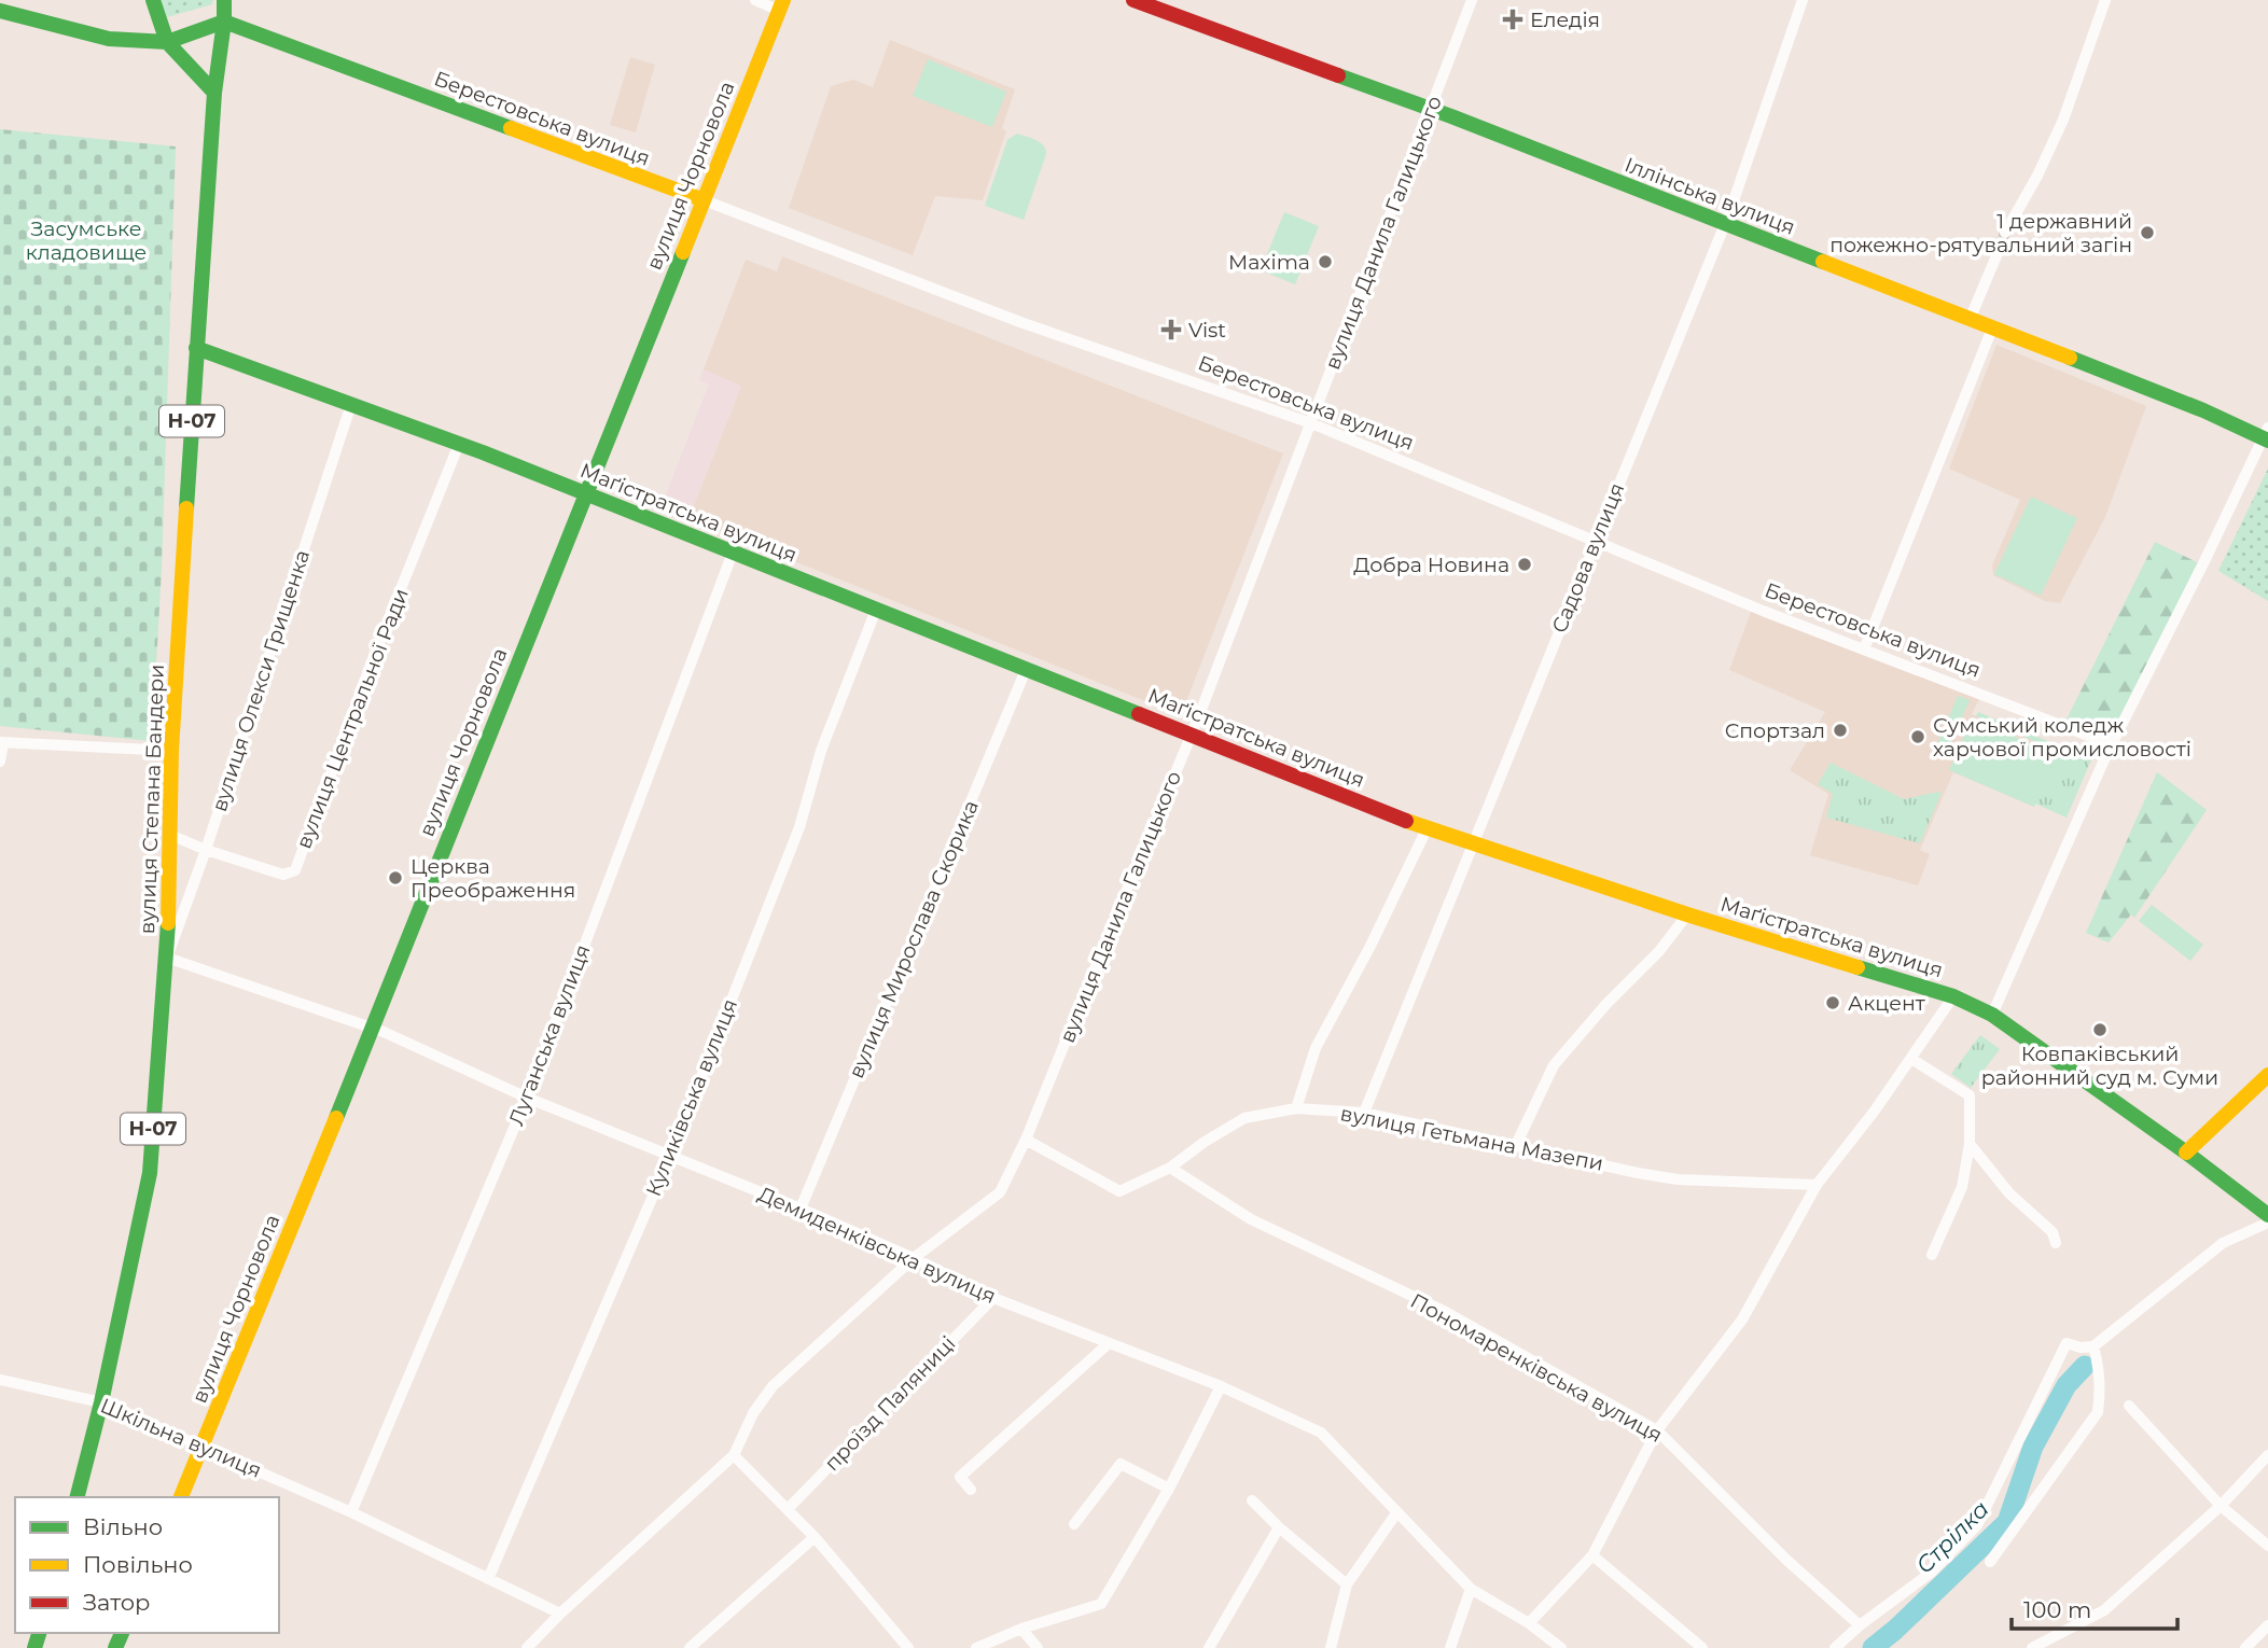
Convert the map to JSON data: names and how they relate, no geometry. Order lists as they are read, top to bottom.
{
  "streets": {
    "main road": [
      "Берестовська вулиця",
      "вулиця Чорновола",
      "Іллінська вулиця",
      "Н-07",
      "Маґістратська вулиця",
      "вулиця Степана Бандери"
    ],
    "street": [
      "вулиця Данила Галицького",
      "Садова вулиця",
      "вулиця Олекси Грищенка",
      "вулиця Центральної Ради",
      "вулиця Мирослава Скорика",
      "Луганська вулиця",
      "Куликівська вулиця",
      "вулиця Гетьмана Мазепи",
      "Демиденківська вулиця",
      "Пономаренківська вулиця",
      "проїзд Паляниці",
      "Шкільна вулиця"
    ]
  },
  "crossings": [
    ["Берестовська вулиця", "вулиця Чорновола"],
    ["Берестовська вулиця", "вулиця Данила Галицького"],
    ["Берестовська вулиця", "Садова вулиця"],
    ["Берестовська вулиця", "вулиця Степана Бандери"],
    ["вулиця Чорновола", "Маґістратська вулиця"],
    ["вулиця Чорновола", "Демиденківська вулиця"],
    ["вулиця Чорновола", "Шкільна вулиця"],
    ["Іллінська вулиця", "вулиця Данила Галицького"],
    ["Іллінська вулиця", "Садова вулиця"],
    ["вулиця Данила Галицького", "Маґістратська вулиця"],
    ["вулиця Данила Галицького", "вулиця Гетьмана Мазепи"],
    ["вулиця Данила Галицького", "Демиденківська вулиця"],
    ["вулиця Данила Галицького", "Шкільна вулиця"],
    ["Маґістратська вулиця", "Садова вулиця"],
    ["Маґістратська вулиця", "вулиця Олекси Грищенка"],
    ["Маґістратська вулиця", "вулиця Центральної Ради"],
    ["Маґістратська вулиця", "вулиця Степана Бандери"],
    ["Маґістратська вулиця", "вулиця Мирослава Скорика"],
    ["Маґістратська вулиця", "Луганська вулиця"],
    ["Маґістратська вулиця", "Куликівська вулиця"],
    ["Садова вулиця", "вулиця Гетьмана Мазепи"],
    ["вулиця Олекси Грищенка", "вулиця Центральної Ради"],
    ["вулиця Олекси Грищенка", "вулиця Степана Бандери"],
    ["вулиця Олекси Грищенка", "Демиденківська вулиця"],
    ["вулиця Центральної Ради", "вулиця Степана Бандери"],
    ["вулиця Степана Бандери", "Демиденківська вулиця"],
    ["вулиця Степана Бандери", "Шкільна вулиця"],
    ["вулиця Мирослава Скорика", "Демиденківська вулиця"],
    ["Луганська вулиця", "Демиденківська вулиця"],
    ["Луганська вулиця", "Шкільна вулиця"],
    ["Куликівська вулиця", "Демиденківська вулиця"],
    ["Куликівська вулиця", "Шкільна вулиця"],
    ["вулиця Гетьмана Мазепи", "Пономаренківська вулиця"],
    ["Демиденківська вулиця", "проїзд Паляниці"]
  ],
  "water": ["Стрілка"],
  "parks": ["Засумське кладовище"],
  "places": {
    "health": ["Еледія", "Vist"],
    "other": [
      "1 державний пожежно-рятувальний загін",
      "Maxima",
      "Добра Новина",
      "Спортзал",
      "Сумський коледж харчової промисловості",
      "Церква Преображення",
      "Акцент",
      "Ковпаківський районний суд м. Суми"
    ]
  },
  "legend": ["Вільно", "Повільно", "Затор"],
  "scale_bar": "100 m"
}
